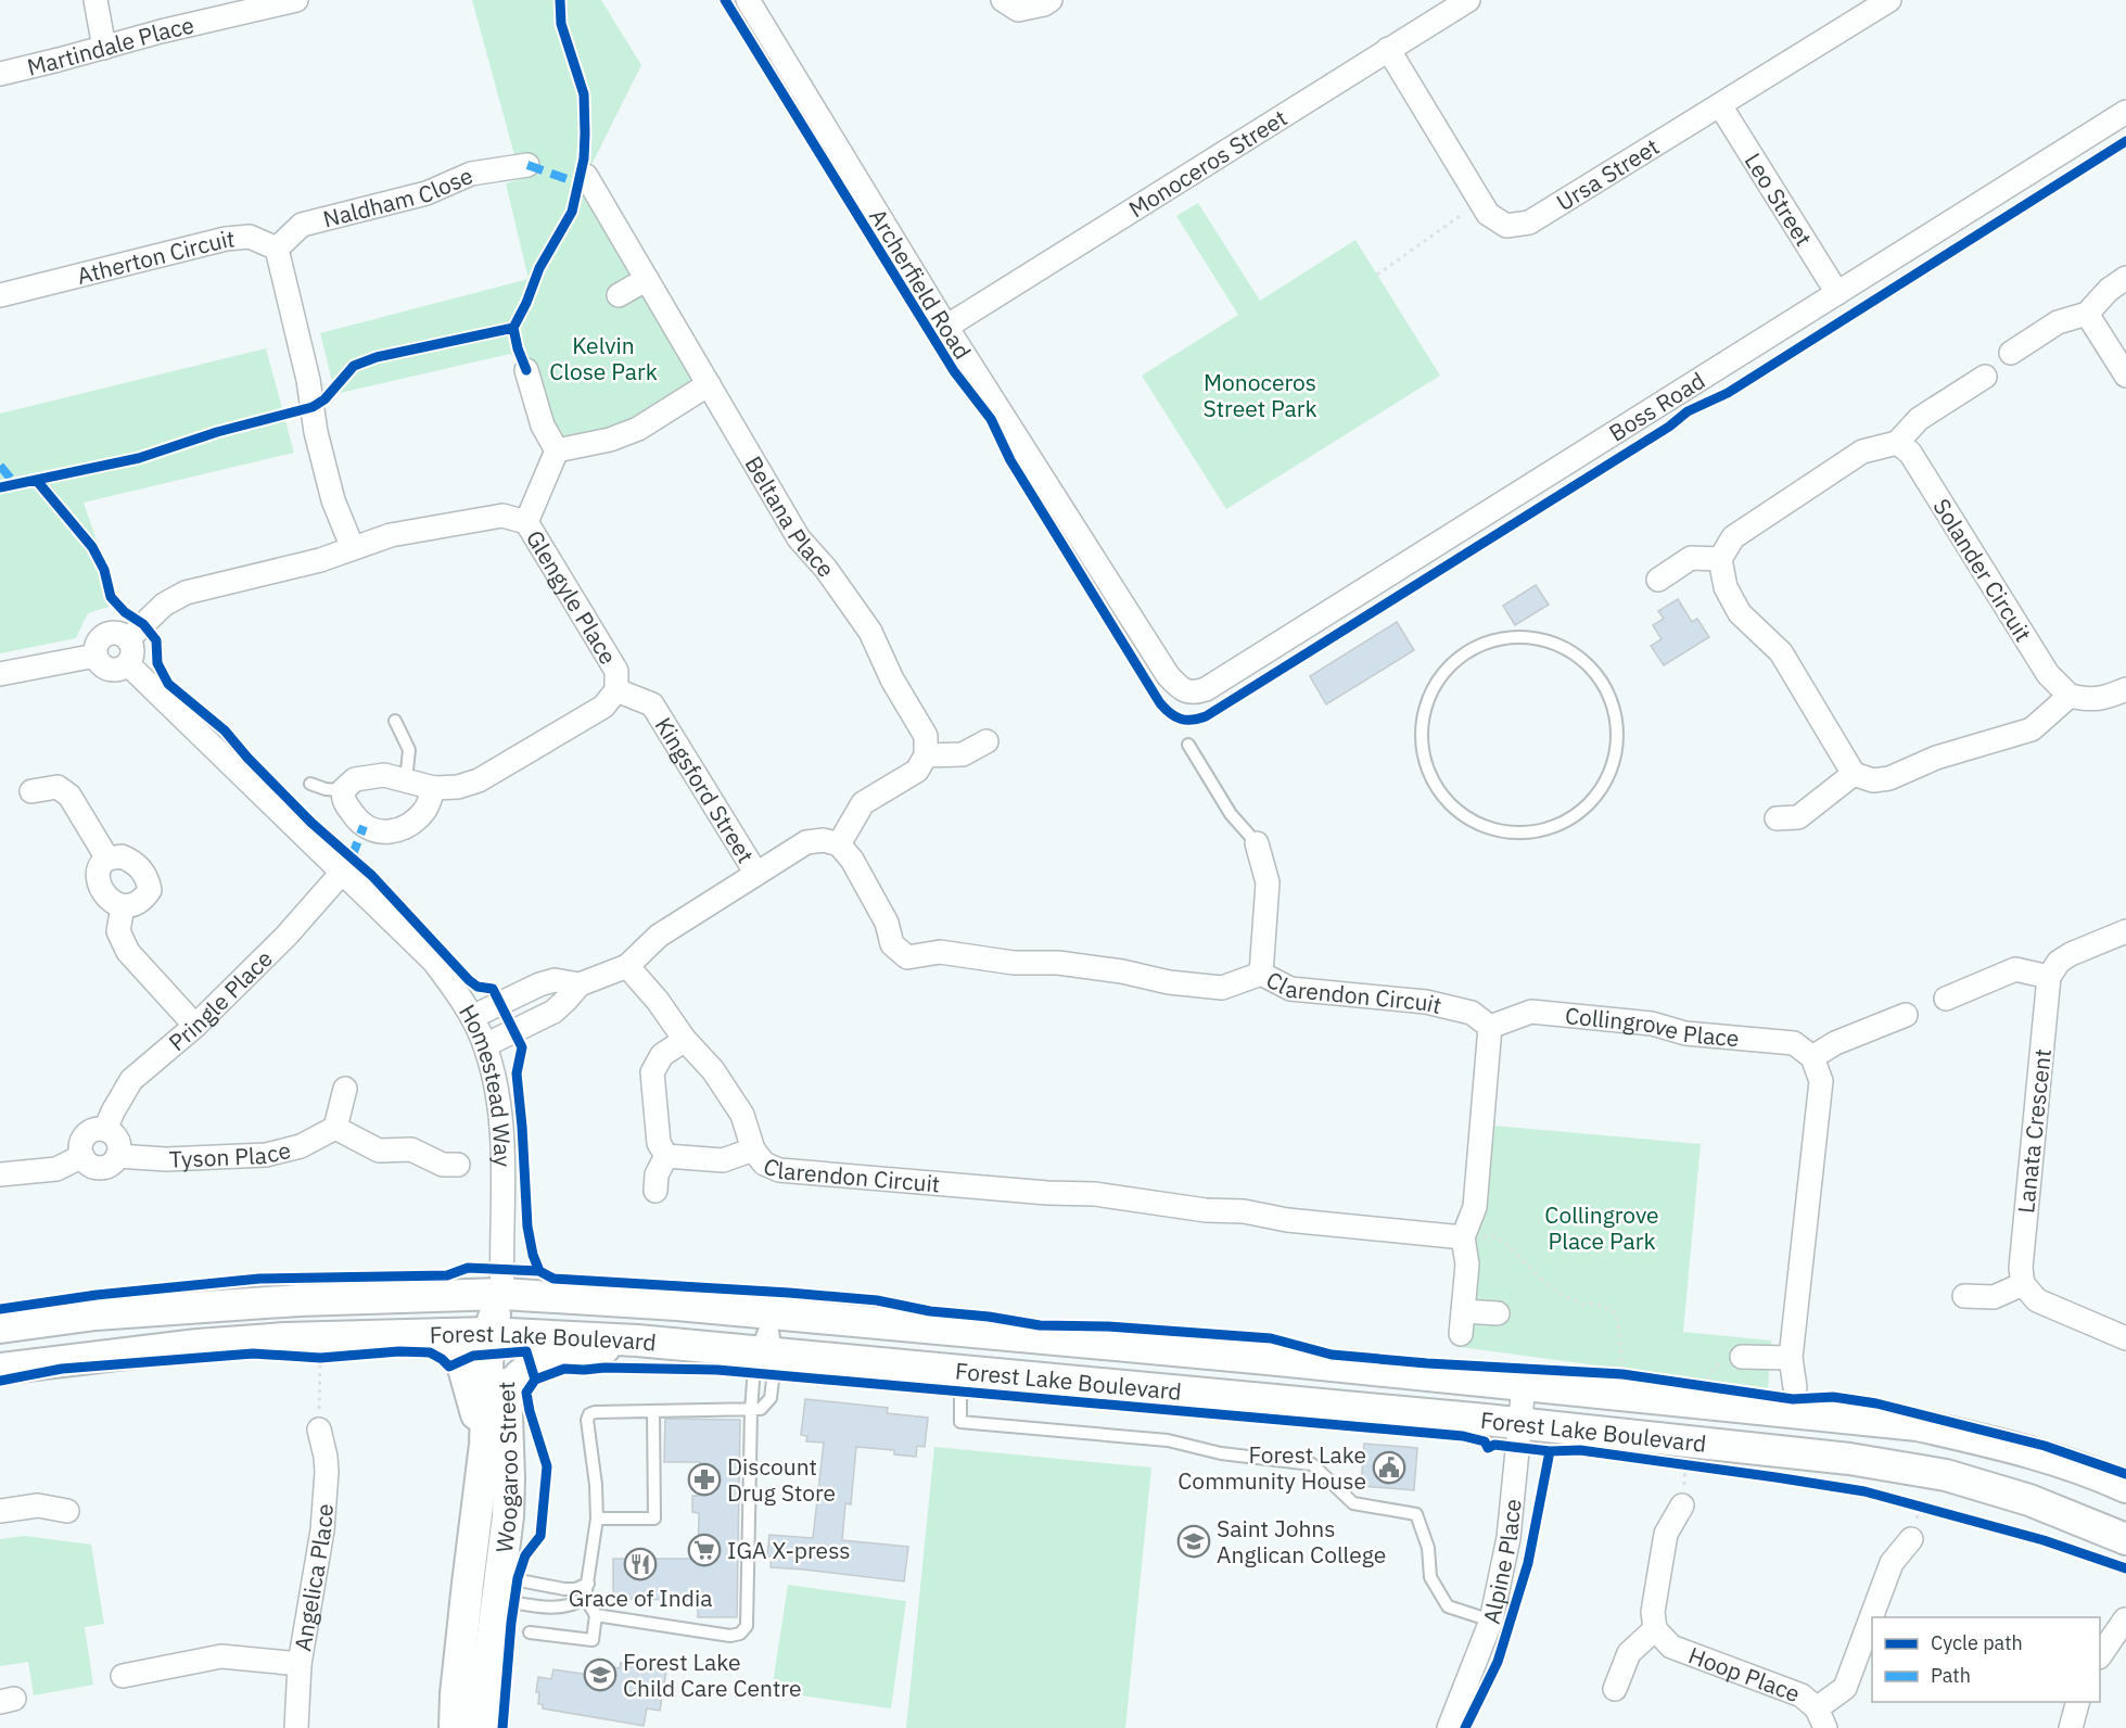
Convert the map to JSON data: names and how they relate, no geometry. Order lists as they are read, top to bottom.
{
  "streets": {
    "main road": ["Forest Lake Boulevard", "Woogaroo Street"],
    "street": [
      "Martindale Place",
      "Monoceros Street",
      "Ursa Street",
      "Naldham Close",
      "Leo Street",
      "Atherton Circuit",
      "Archerfield Road",
      "Boss Road",
      "Beltana Place",
      "Solander Circuit",
      "Glengyle Place",
      "Kingsford Street",
      "Clarendon Circuit",
      "Pringle Place",
      "Collingrove Place",
      "Homestead Way",
      "Lanata Crescent",
      "Tyson Place",
      "Alpine Place",
      "Angelica Place",
      "Hoop Place"
    ]
  },
  "crossings": [
    ["Monoceros Street", "Ursa Street"],
    ["Monoceros Street", "Archerfield Road"],
    ["Ursa Street", "Leo Street"],
    ["Naldham Close", "Atherton Circuit"],
    ["Leo Street", "Boss Road"],
    ["Archerfield Road", "Boss Road"],
    ["Glengyle Place", "Kingsford Street"],
    ["Glengyle Place", "Homestead Way"],
    ["Clarendon Circuit", "Collingrove Place"],
    ["Pringle Place", "Homestead Way"],
    ["Pringle Place", "Tyson Place"],
    ["Homestead Way", "Forest Lake Boulevard"],
    ["Homestead Way", "Woogaroo Street"],
    ["Forest Lake Boulevard", "Woogaroo Street"],
    ["Forest Lake Boulevard", "Alpine Place"]
  ],
  "parks": ["Kelvin Close Park", "Monoceros Street Park", "Collingrove Place Park"],
  "places": {
    "public building": ["Forest Lake Community House"],
    "pharmacy": ["Discount Drug Store"],
    "school or university": ["Saint Johns Anglican College", "Forest Lake Child Care Centre"],
    "supermarket": ["IGA X-press"],
    "restaurant": ["Grace of India"]
  },
  "legend": ["Cycle path", "Path"]
}
